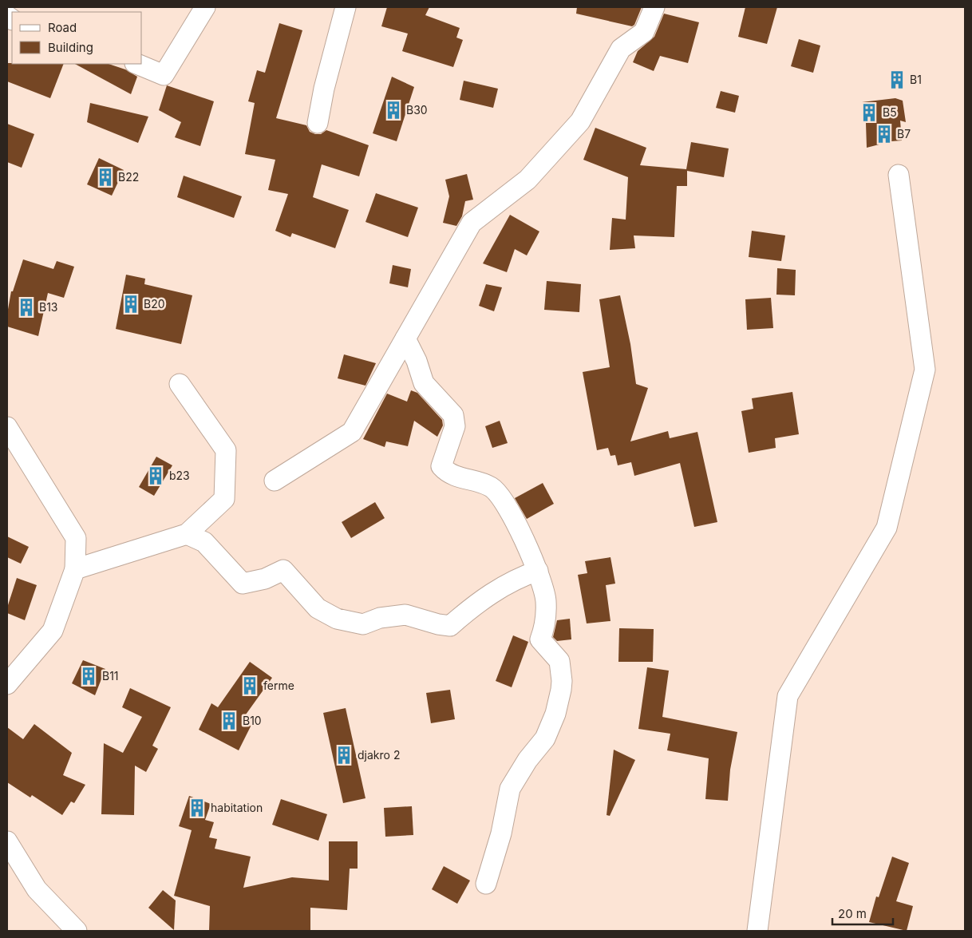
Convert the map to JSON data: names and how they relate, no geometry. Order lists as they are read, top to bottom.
{
  "places": {
    "building": [
      "B1",
      "B30",
      "B5",
      "B7",
      "B22",
      "B20",
      "B13",
      "b23",
      "B11",
      "ferme",
      "B10",
      "djakro 2",
      "habitation"
    ]
  },
  "legend": ["Road", "Building"],
  "scale_bar": "20 m"
}
